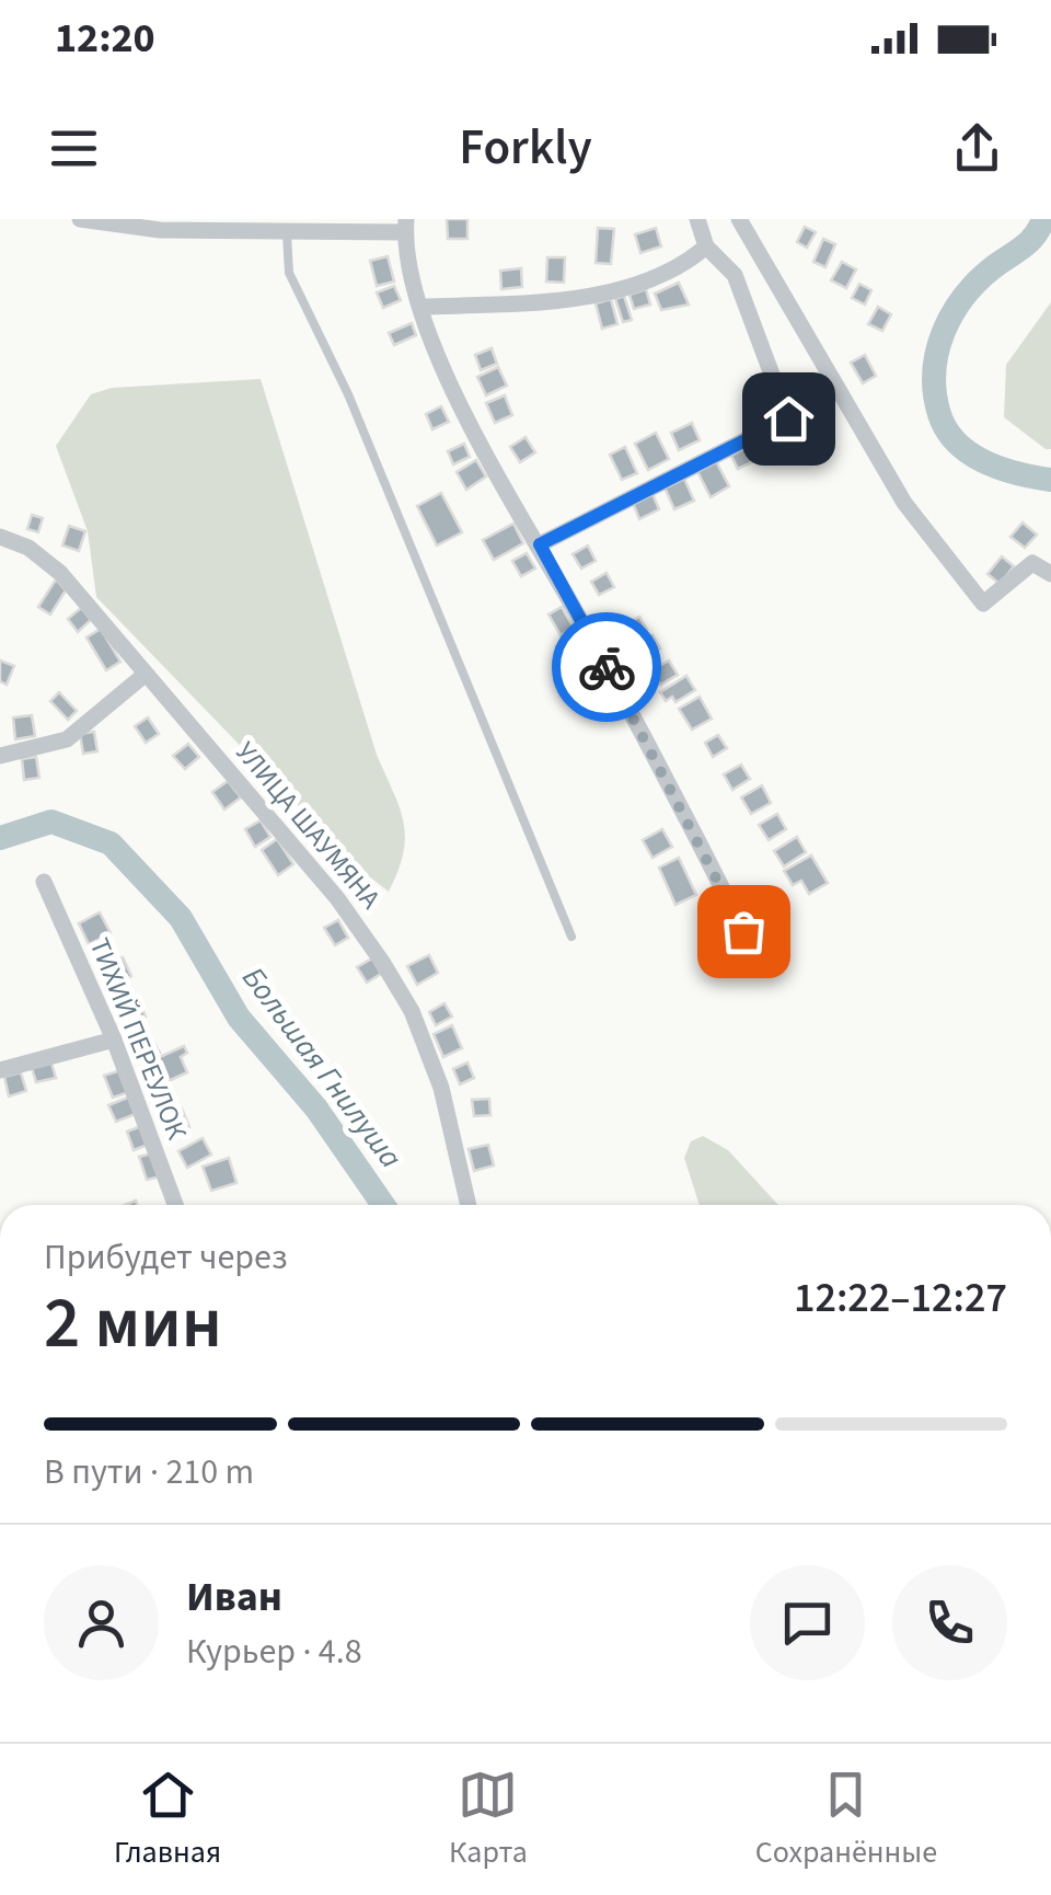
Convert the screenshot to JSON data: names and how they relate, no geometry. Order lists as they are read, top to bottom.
{
  "streets": {
    "street": ["УЛИЦА ШАУМЯНА", "ТИХИЙ ПЕРЕУЛОК"]
  },
  "water": ["Большая Гнилуша"],
  "page": {
    "status": "12:20",
    "header": "Forkly",
    "heading": ["2 мин", "Прибудет через", "12:22–12:27"],
    "panel": ["Иван", "Курьер · 4.8"],
    "bar": "В пути · 210 m",
    "tabs": ["Главная", "Карта", "Сохранённые"]
  }
}
